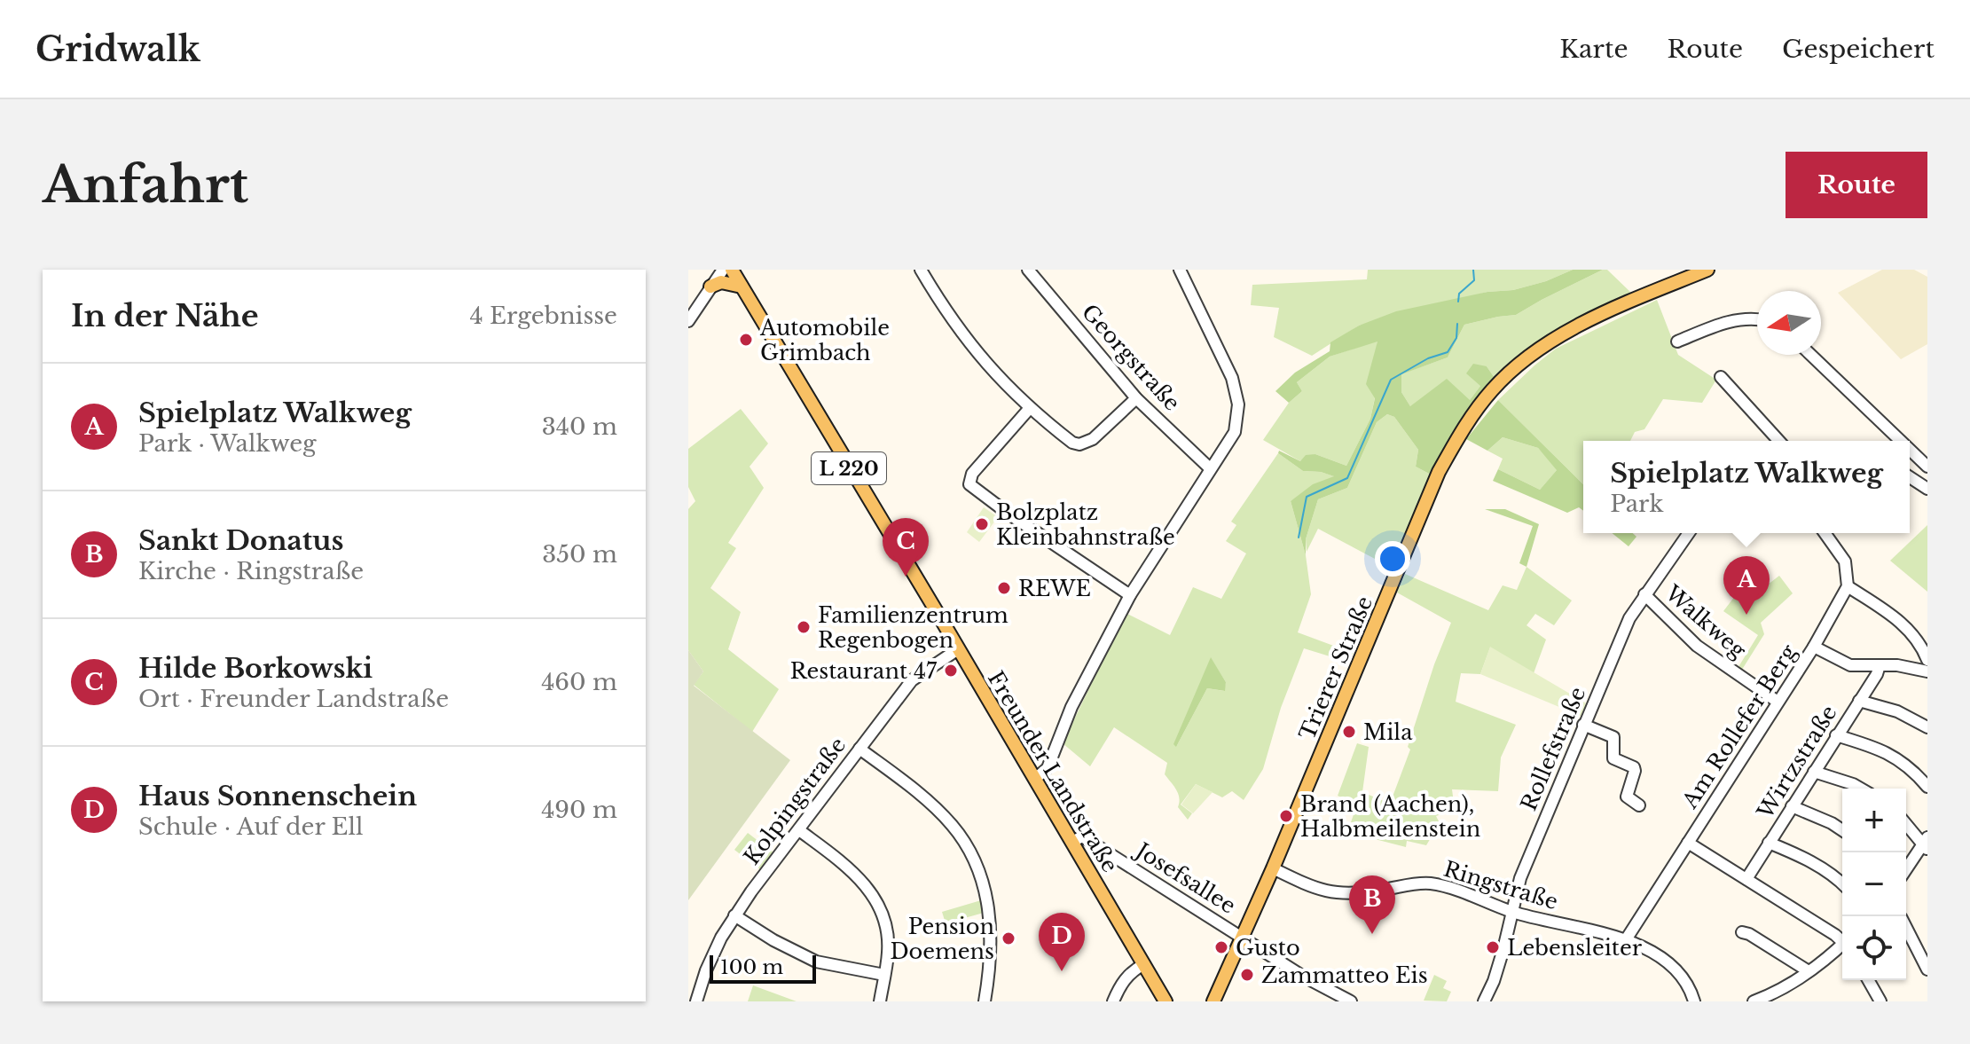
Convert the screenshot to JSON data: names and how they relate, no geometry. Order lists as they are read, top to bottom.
{
  "streets": {
    "main road": ["L 220", "Trierer Straße", "Freunder Landstraße"],
    "street": [
      "Georgstraße",
      "Walkweg",
      "Am Rollefer Berg",
      "Rollefstraße",
      "Wirtzstraße",
      "Kolpingstraße",
      "Josefsallee",
      "Ringstraße"
    ]
  },
  "crossings": [
    ["Walkweg", "Am Rollefer Berg"],
    ["Walkweg", "Rollefstraße"],
    ["Trierer Straße", "Josefsallee"],
    ["Trierer Straße", "Ringstraße"],
    ["Am Rollefer Berg", "Ringstraße"],
    ["Rollefstraße", "Ringstraße"],
    ["Freunder Landstraße", "Kolpingstraße"],
    ["Freunder Landstraße", "Josefsallee"]
  ],
  "places": [
    "Automobile Grimbach",
    "Bolzplatz Kleinbahnstraße",
    "REWE",
    "Familienzentrum Regenbogen",
    "Restaurant 47",
    "Mila",
    "Brand (Aachen), Halbmeilenstein",
    "Pension Doemens",
    "Gusto",
    "Lebensleiter",
    "Zammatteo Eis"
  ],
  "scale_bar": "100 m",
  "north": "left",
  "page": {
    "header": "Gridwalk",
    "nav": ["Karte", "Route", "Gespeichert"],
    "buttons": "Route",
    "title": "Anfahrt",
    "heading": ["In der Nähe", "4 Ergebnisse"],
    "list": [
      {
        "mark": "A",
        "name": "Spielplatz Walkweg",
        "note": "Park · Walkweg",
        "value": "340 m"
      },
      {
        "mark": "B",
        "name": "Sankt Donatus",
        "note": "Kirche · Ringstraße",
        "value": "350 m"
      },
      {
        "mark": "C",
        "name": "Hilde Borkowski",
        "note": "Ort · Freunder Landstraße",
        "value": "460 m"
      },
      {
        "mark": "D",
        "name": "Haus Sonnenschein",
        "note": "Schule · Auf der Ell",
        "value": "490 m"
      }
    ],
    "popup": ["Spielplatz Walkweg", "Park"],
    "pins": [
      "C",
      "A",
      "B",
      "D"
    ],
    "map_buttons": ["+", "−"],
    "scale": "100 m"
  }
}
